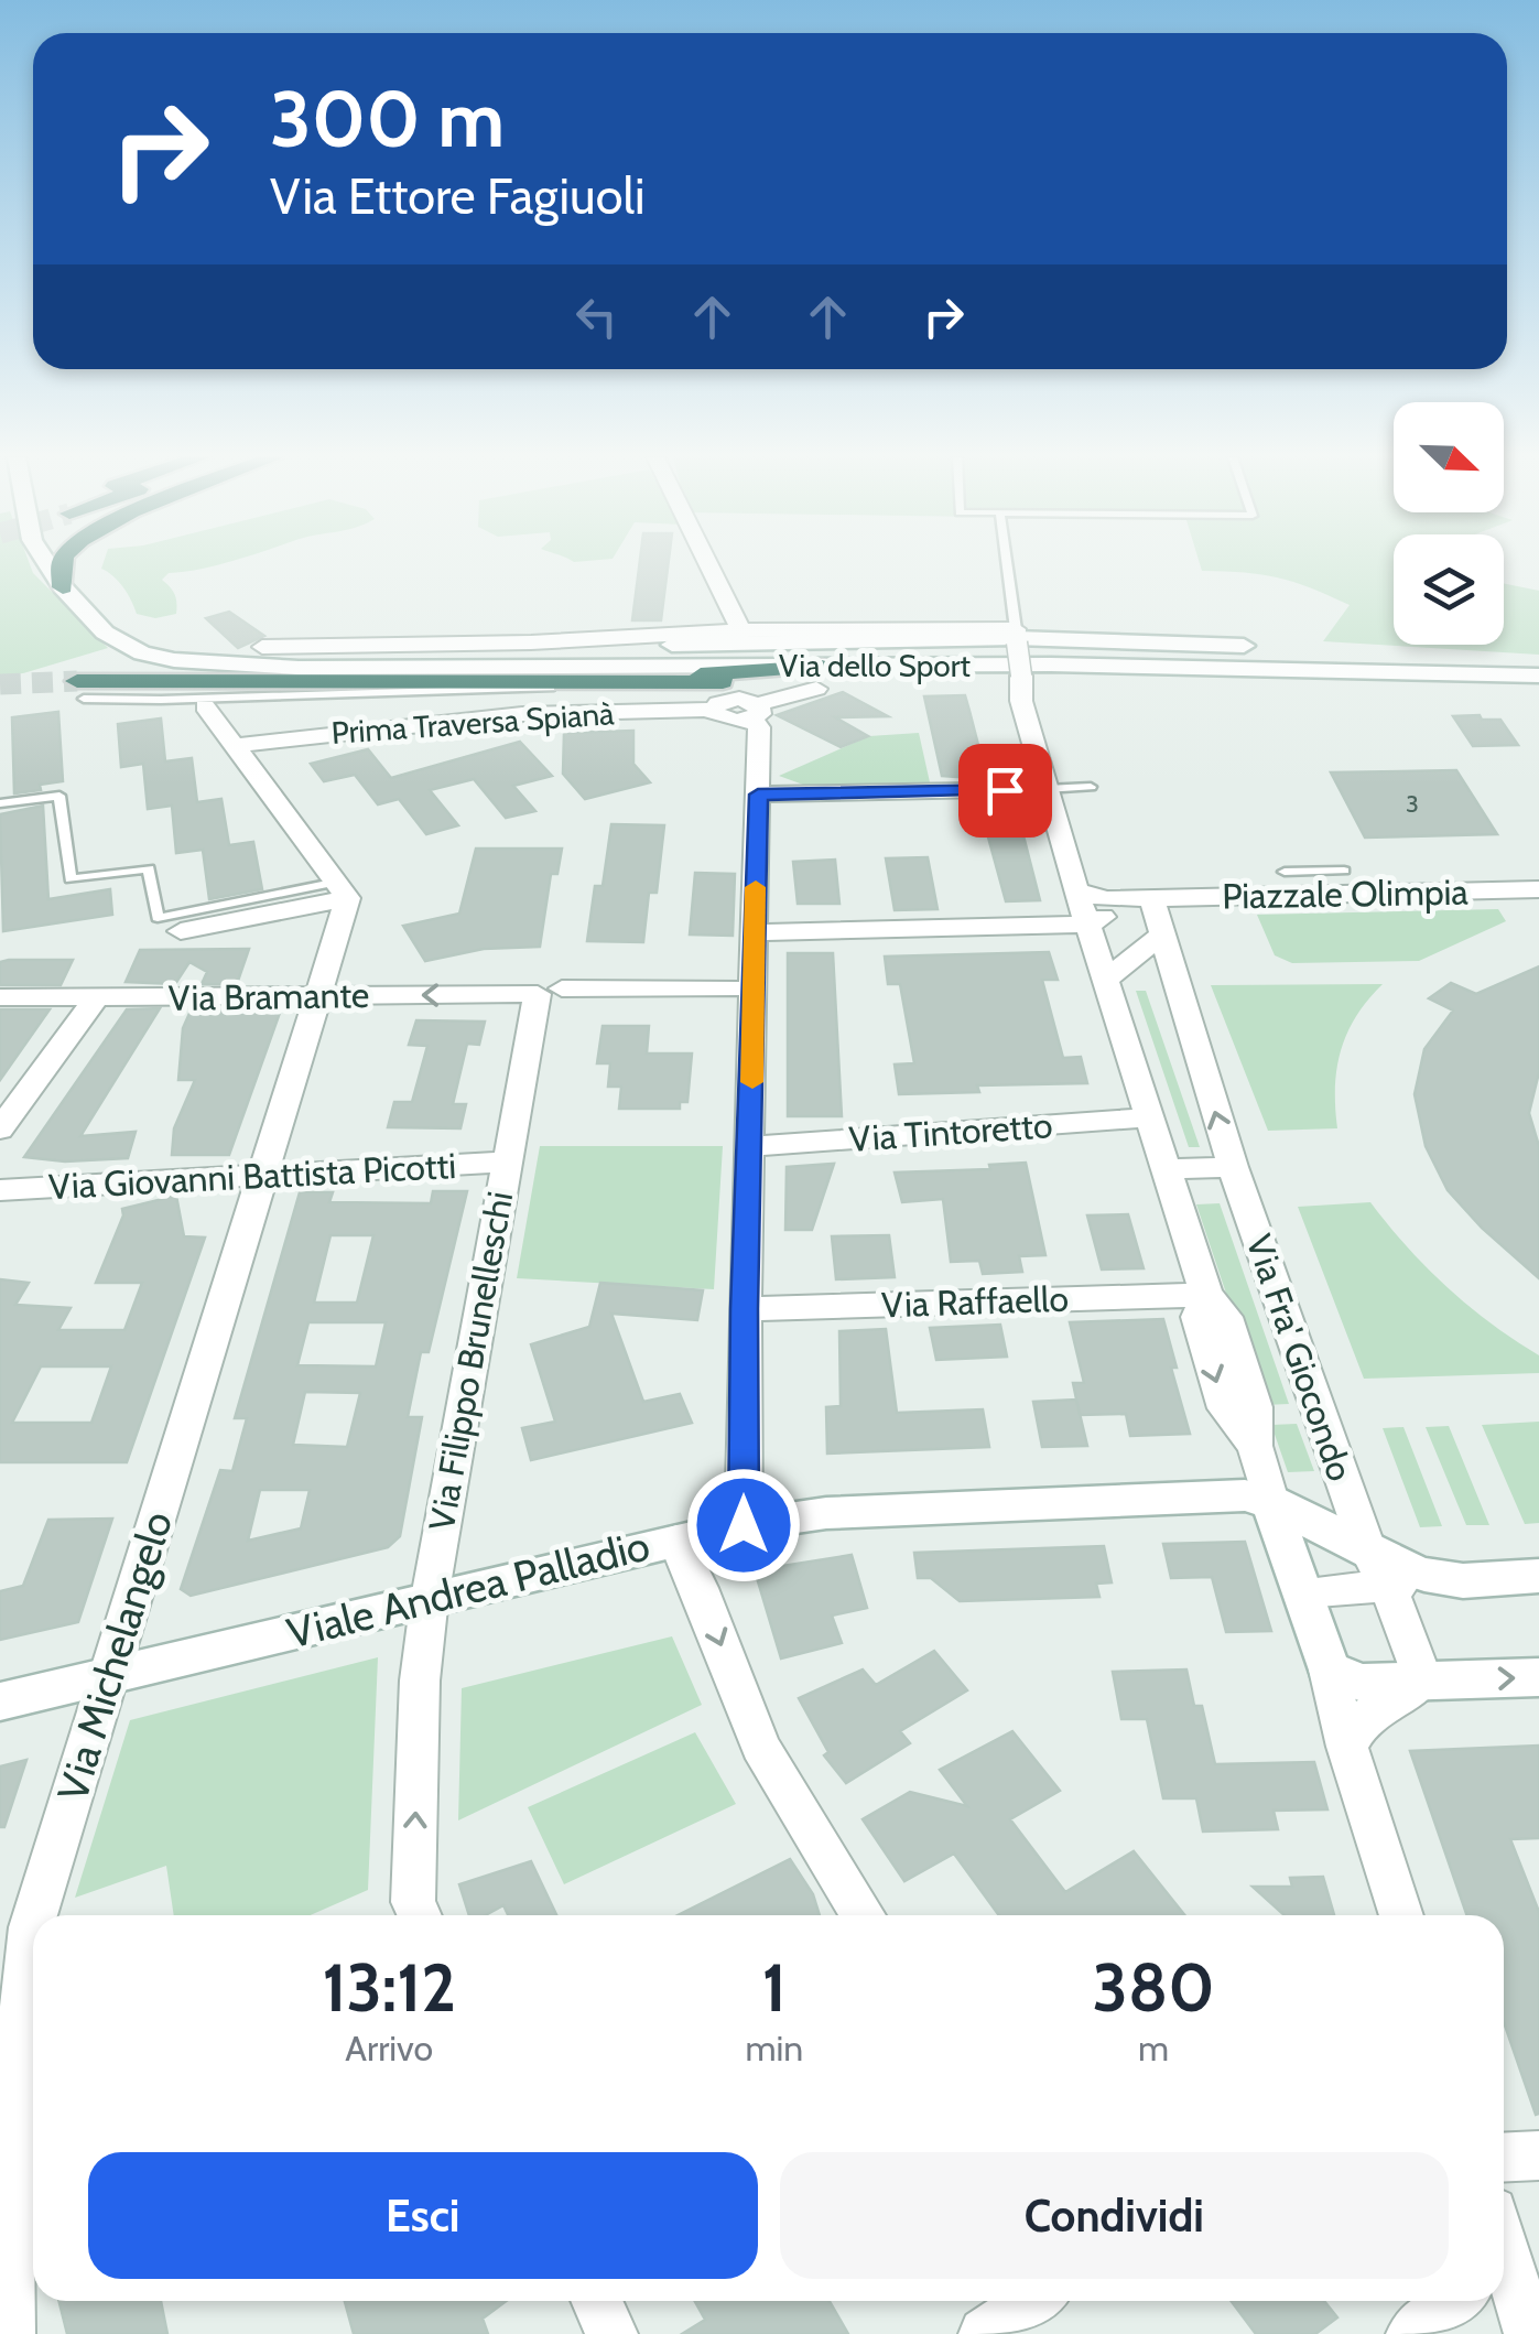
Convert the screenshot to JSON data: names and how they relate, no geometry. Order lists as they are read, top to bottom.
{
  "streets": {
    "street": [
      "Via dello Sport",
      "Prima Traversa Spianà",
      "Piazzale Olimpia",
      "Via Bramante",
      "Via Tintoretto",
      "Via Giovanni Battista Picotti",
      "Via Raffaello",
      "Via Fra' Giocondo",
      "Via Filippo Brunelleschi",
      "Viale Andrea Palladio",
      "Via Michelangelo"
    ]
  },
  "crossings": [
    ["Piazzale Olimpia", "Via Fra' Giocondo"],
    ["Via Bramante", "Via Filippo Brunelleschi"],
    ["Via Bramante", "Via Michelangelo"],
    ["Via Tintoretto", "Via Fra' Giocondo"],
    ["Via Giovanni Battista Picotti", "Via Filippo Brunelleschi"],
    ["Via Giovanni Battista Picotti", "Via Michelangelo"],
    ["Via Raffaello", "Via Fra' Giocondo"],
    ["Via Fra' Giocondo", "Viale Andrea Palladio"],
    ["Via Filippo Brunelleschi", "Viale Andrea Palladio"],
    ["Viale Andrea Palladio", "Via Michelangelo"]
  ],
  "one_way": ["Via Bramante"],
  "house_numbers": ["3"],
  "north": "bottom right",
  "page": {
    "turn": ["300 m", "Via Ettore Fagiuoli"],
    "eta": [
      "13:12",
      "Arrivo",
      "1",
      "min",
      "380",
      "m"
    ],
    "buttons": ["Esci", "Condividi"]
  }
}
